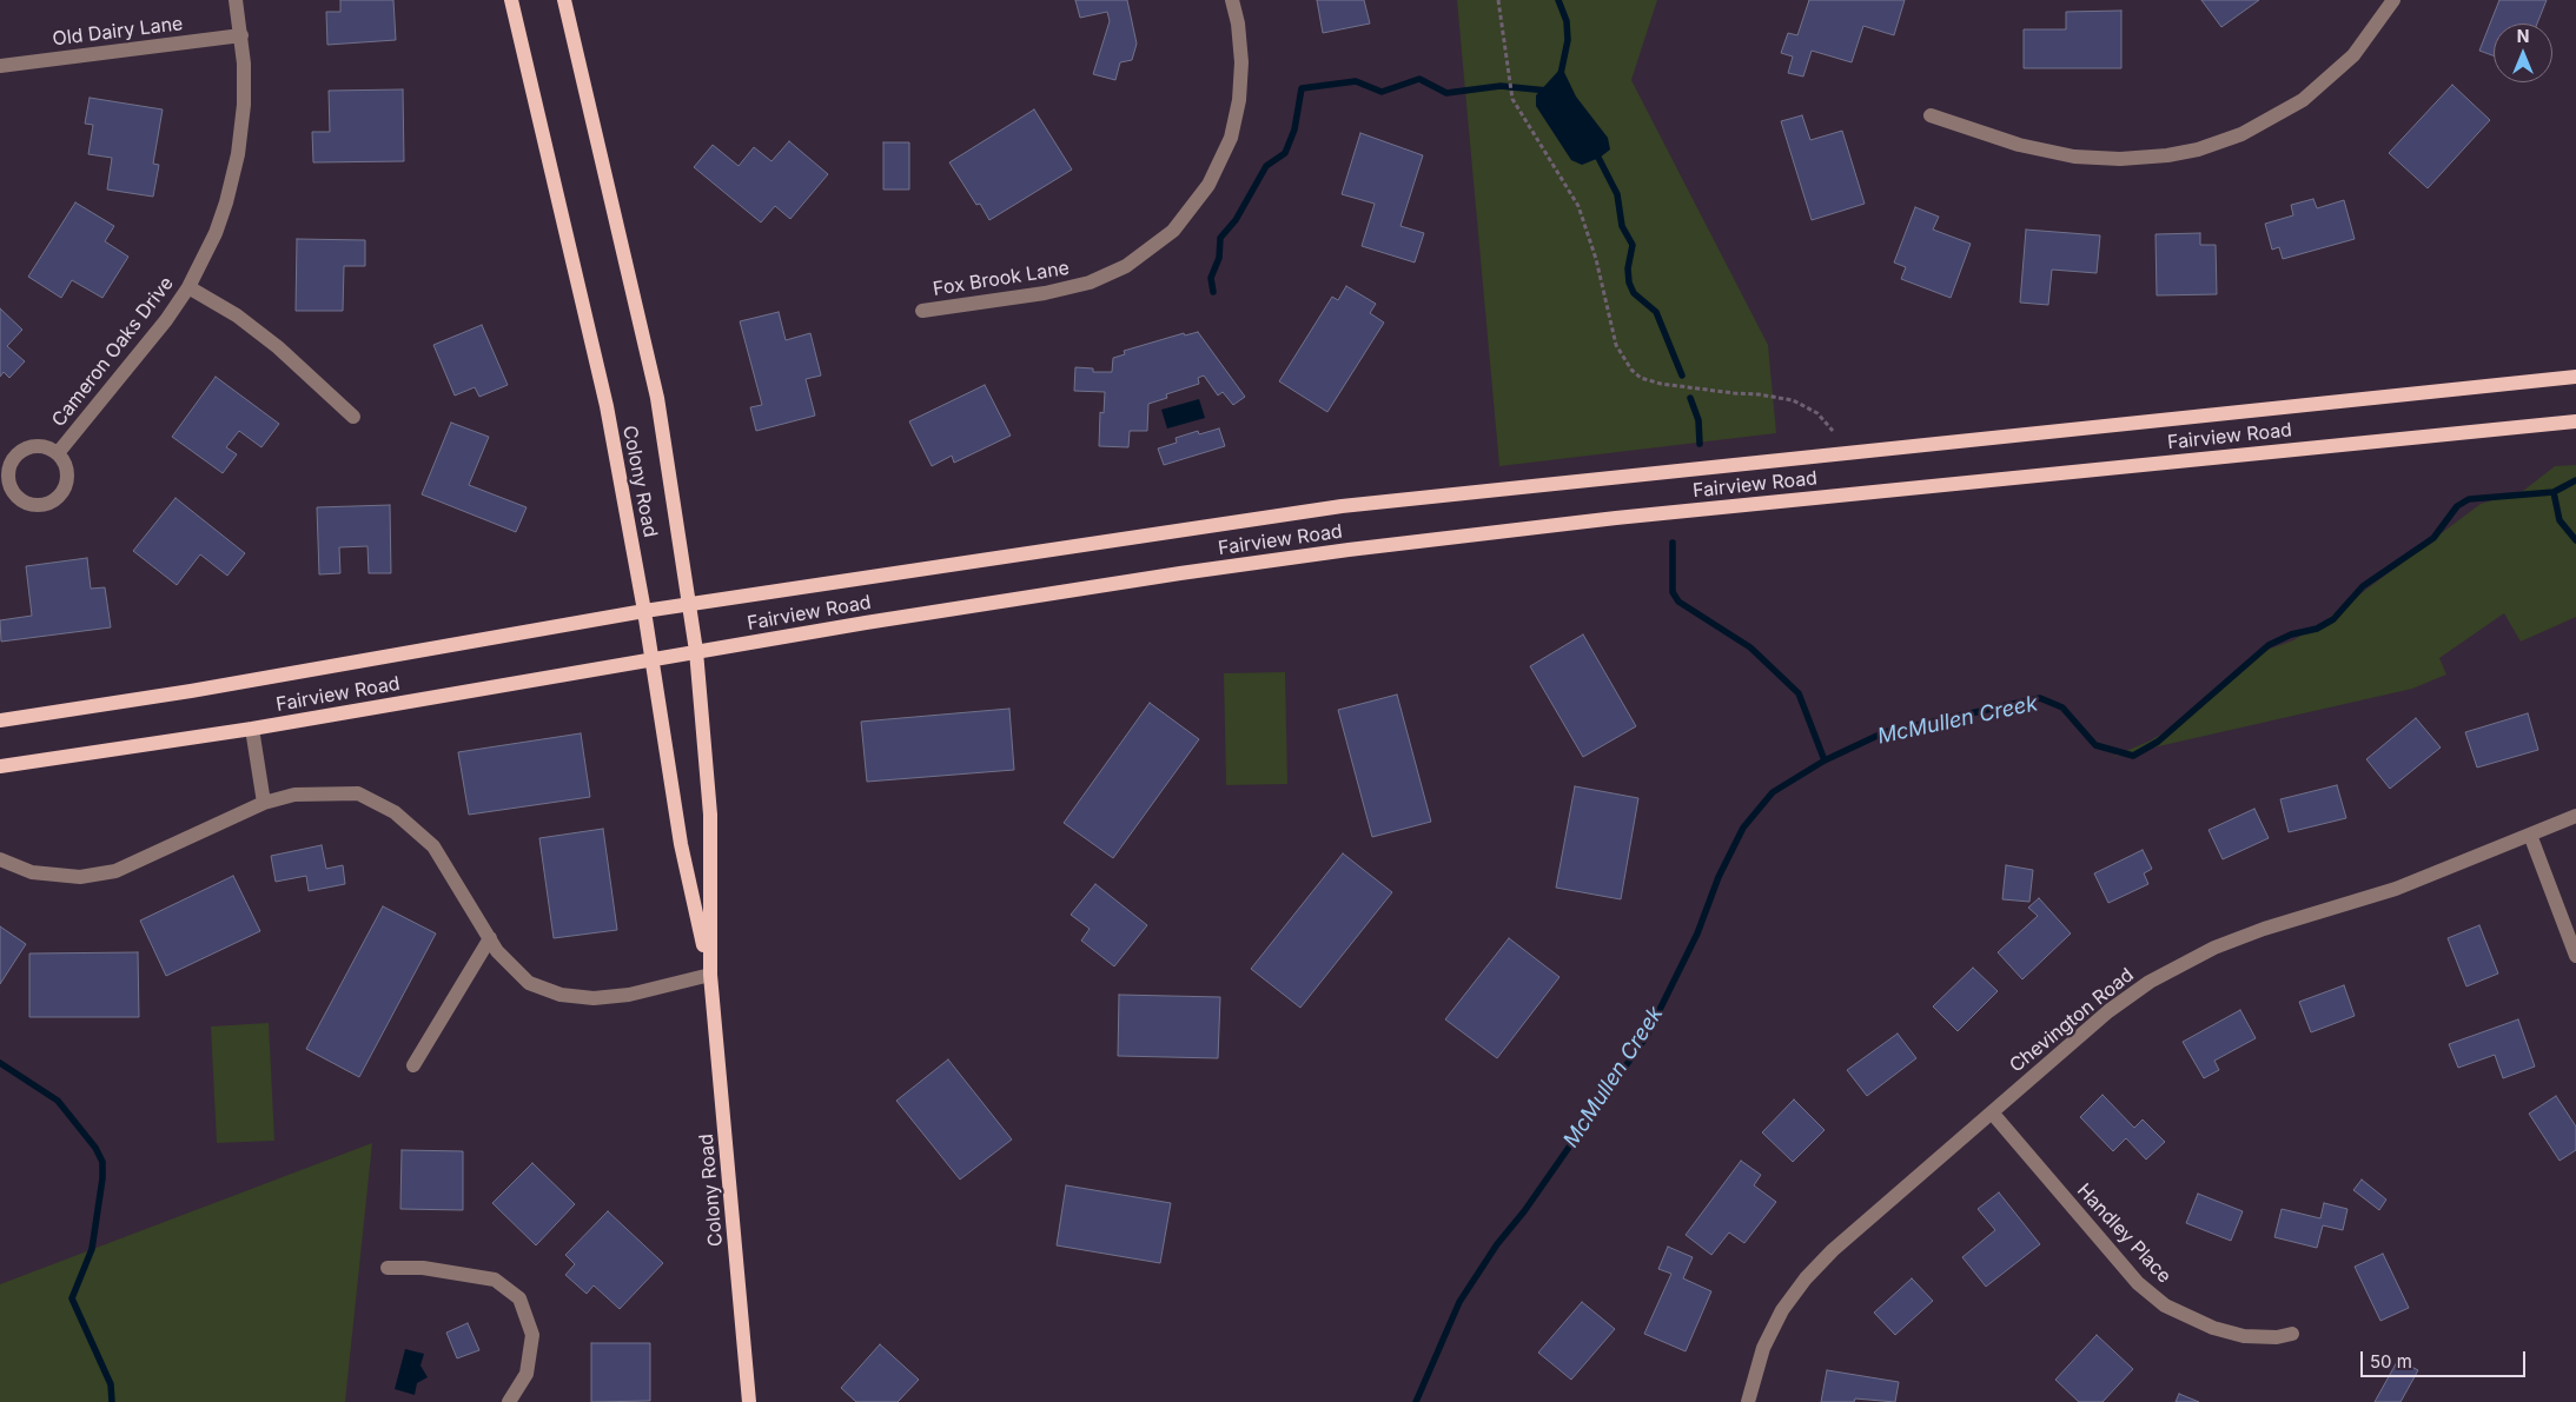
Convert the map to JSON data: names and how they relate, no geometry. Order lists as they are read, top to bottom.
{
  "streets": {
    "main road": ["Fairview Road", "Colony Road"],
    "street": [
      "Old Dairy Lane",
      "Fox Brook Lane",
      "Cameron Oaks Drive",
      "Chevington Road",
      "Handley Place"
    ]
  },
  "crossings": [
    ["Old Dairy Lane", "Cameron Oaks Drive"],
    ["Fairview Road", "Colony Road"],
    ["Chevington Road", "Handley Place"]
  ],
  "water": ["McMullen Creek"],
  "scale_bar": "50 m",
  "north": "top"
}
